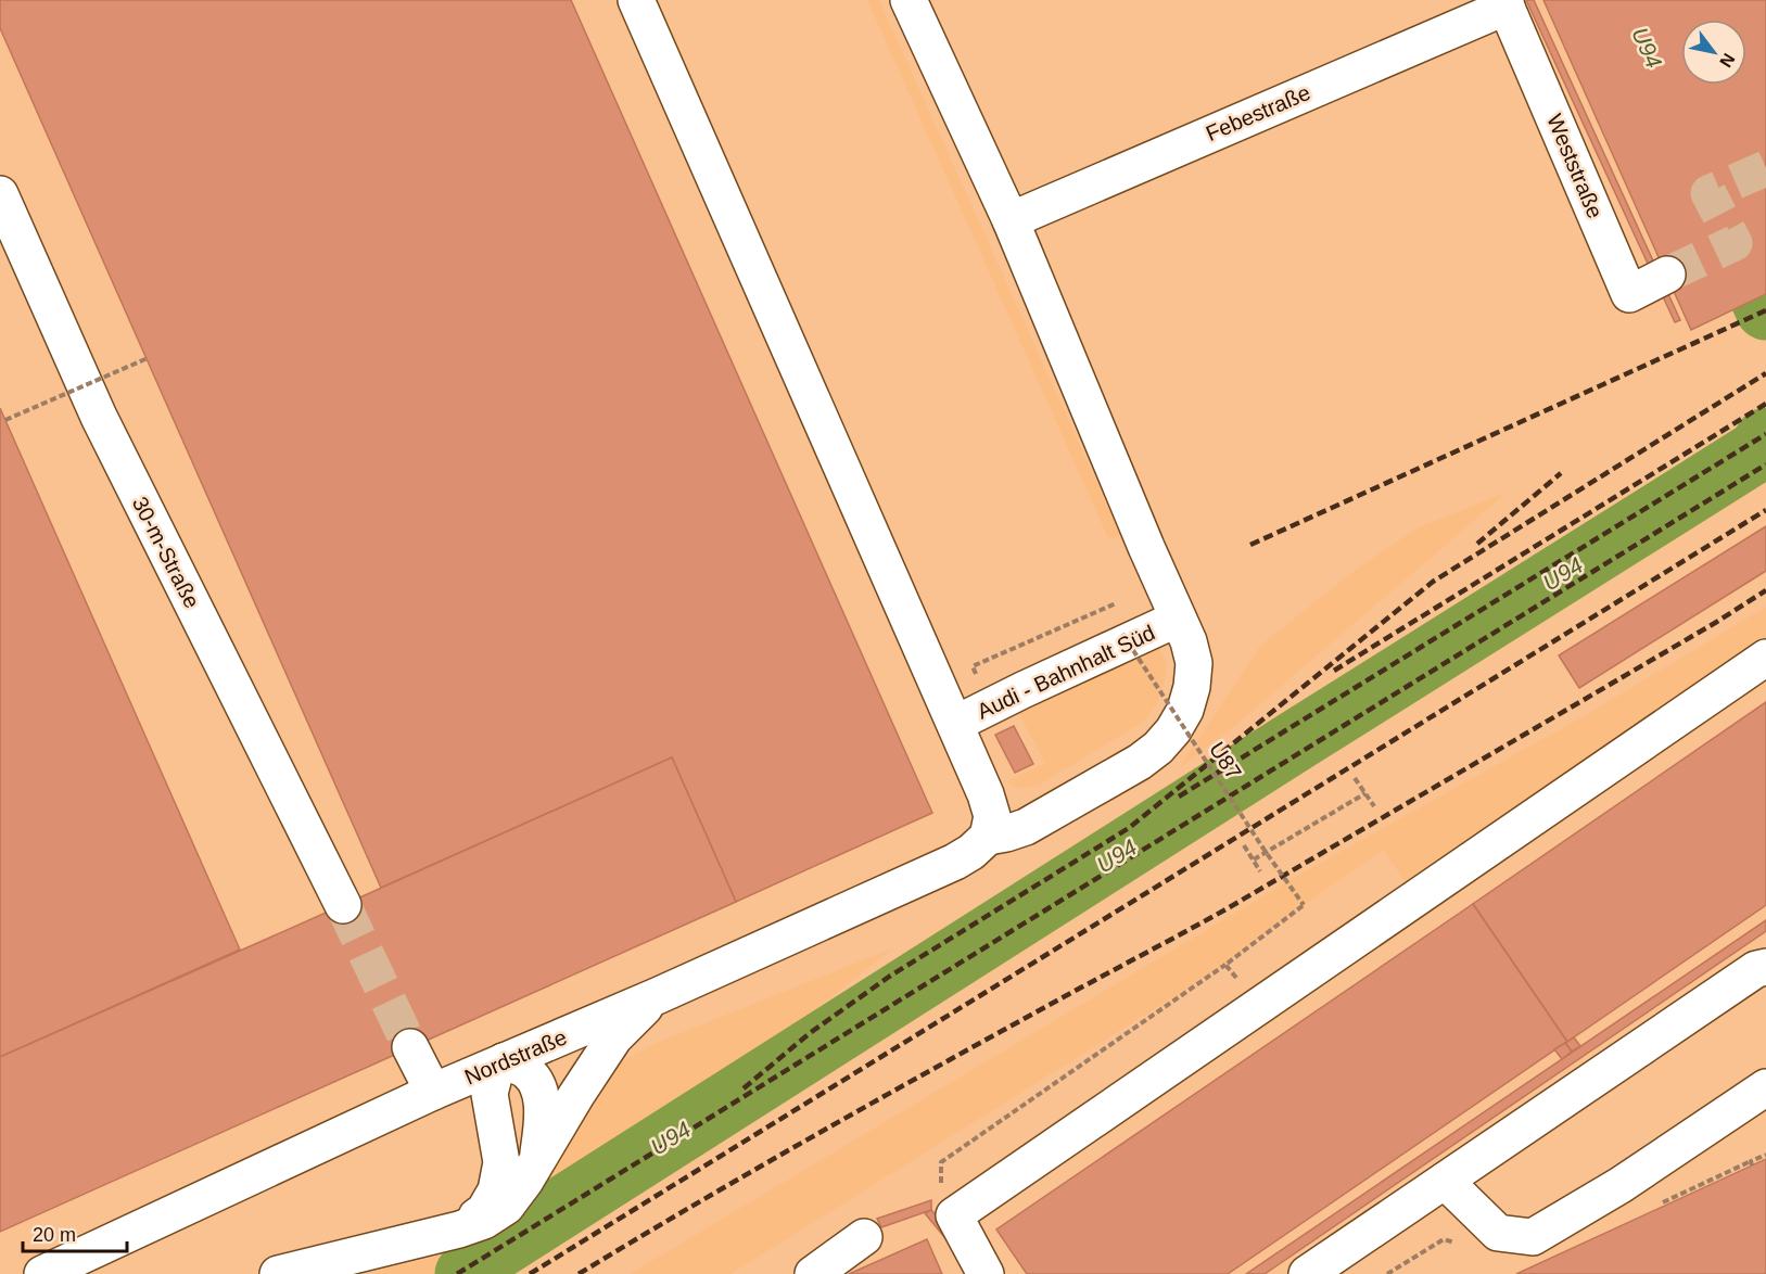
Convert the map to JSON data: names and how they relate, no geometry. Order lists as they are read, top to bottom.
{
  "streets": {
    "lane": [
      "Febestraße",
      "Weststraße",
      "30-m-Straße",
      "Audi - Bahnhalt Süd",
      "Nordstraße"
    ],
    "path": ["U87"]
  },
  "crossings": [
    ["Febestraße", "Weststraße"]
  ],
  "water": ["U94"],
  "scale_bar": "20 m",
  "north": "bottom right"
}
